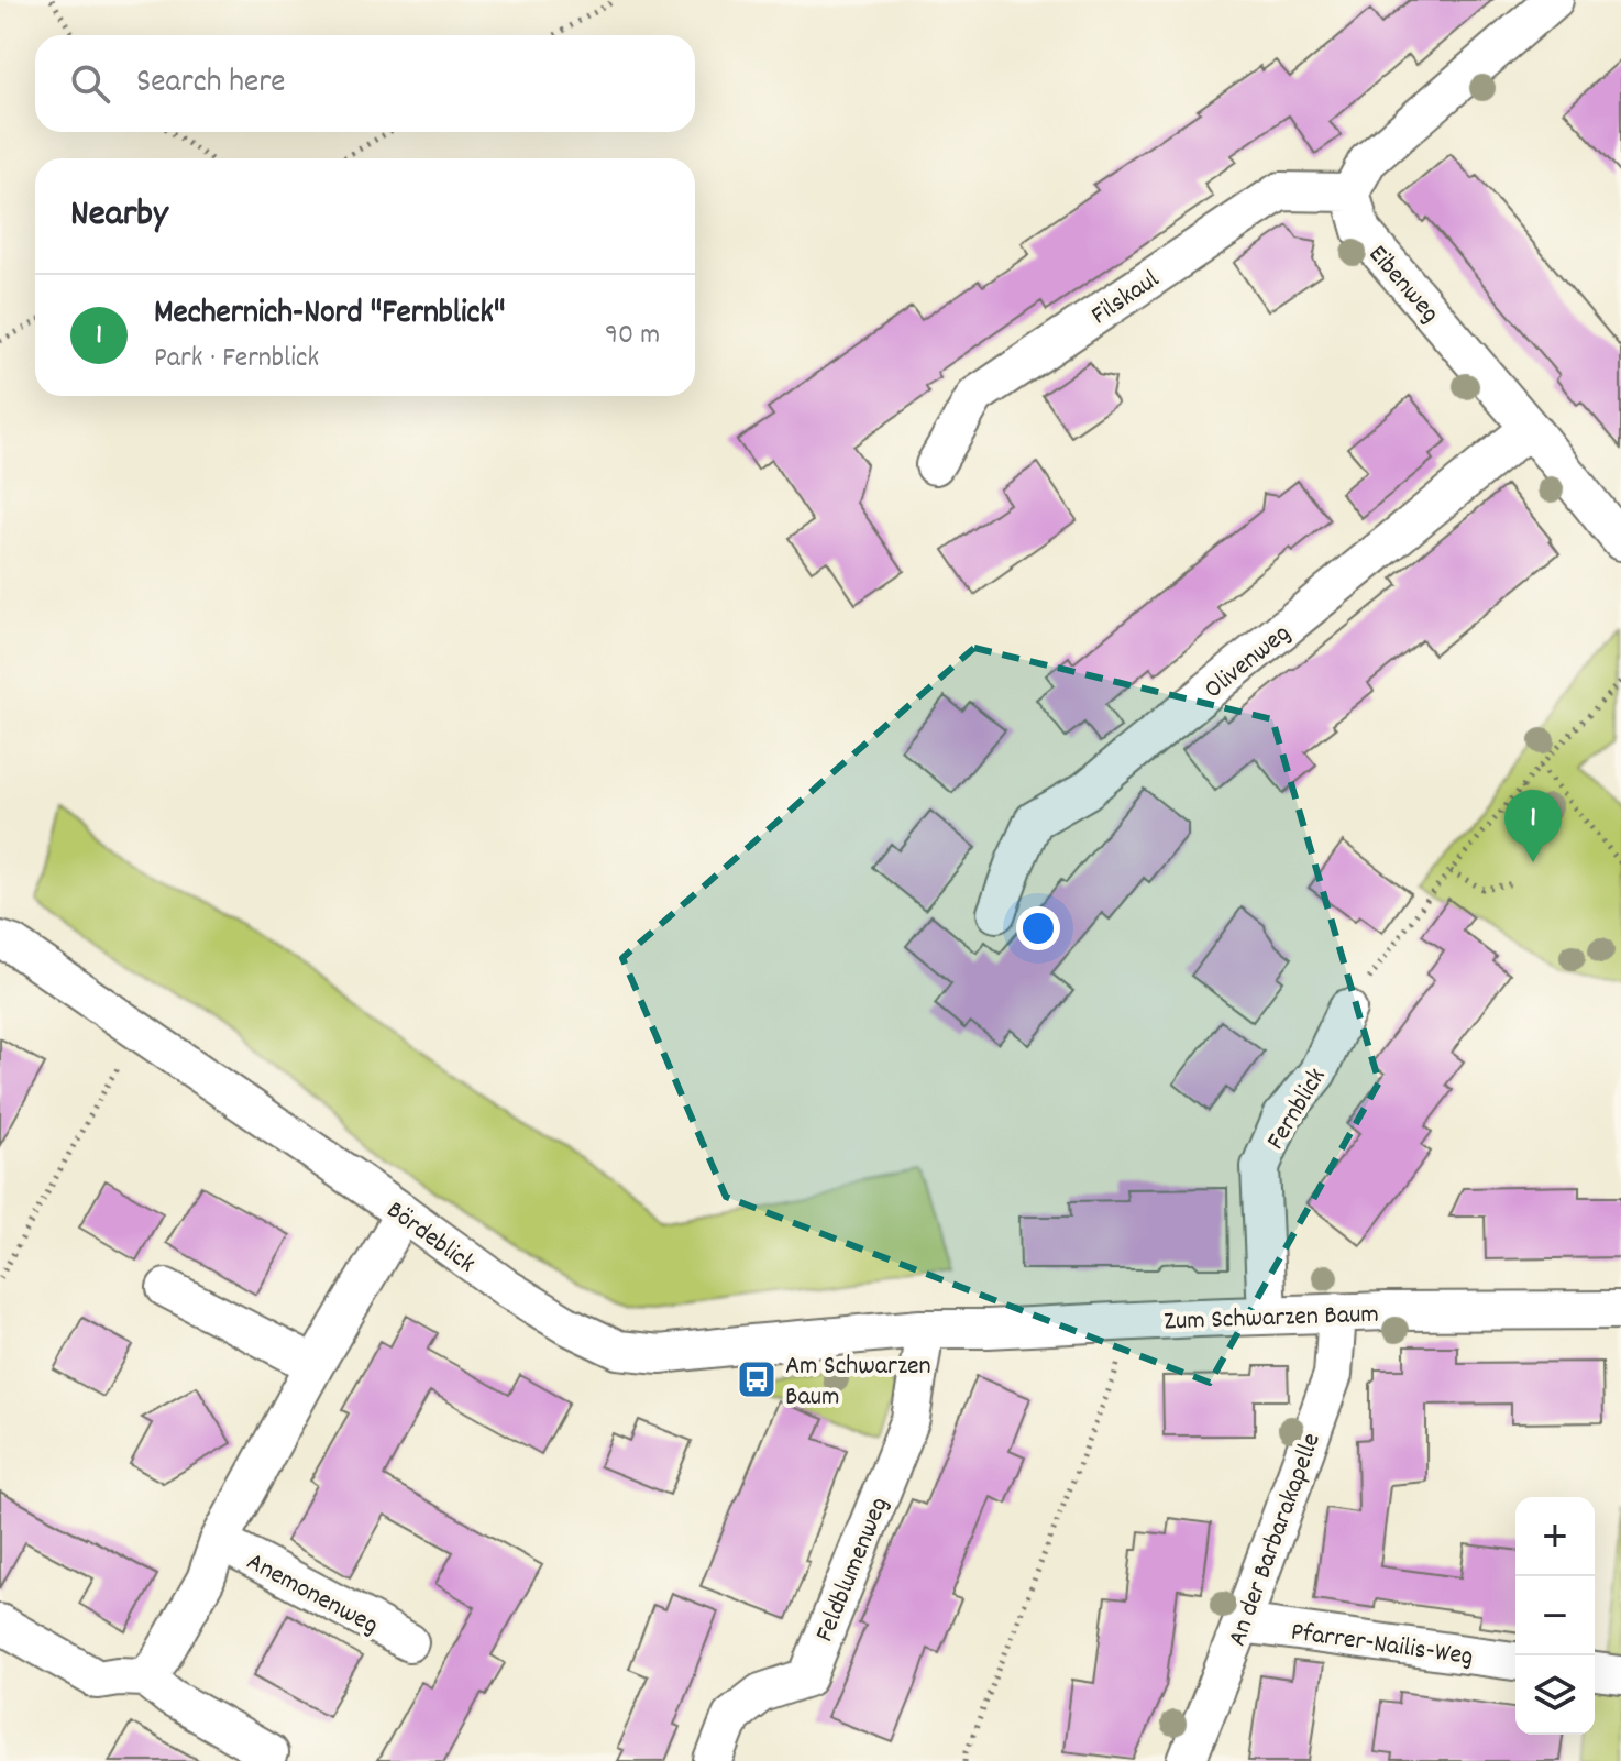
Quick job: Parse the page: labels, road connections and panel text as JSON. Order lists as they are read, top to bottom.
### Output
{
  "streets": {
    "street": [
      "Eibenweg",
      "Filskaul",
      "Olivenweg",
      "Fernblick",
      "Bördeblick",
      "Zum Schwarzen Baum",
      "An der Barbarakapelle",
      "Feldblumenweg",
      "Anemonenweg",
      "Pfarrer-Nailis-Weg"
    ]
  },
  "crossings": [
    ["Eibenweg", "Filskaul"],
    ["Eibenweg", "Olivenweg"],
    ["Fernblick", "Zum Schwarzen Baum"],
    ["Bördeblick", "Zum Schwarzen Baum"],
    ["Bördeblick", "Feldblumenweg"],
    ["Bördeblick", "Anemonenweg"],
    ["Zum Schwarzen Baum", "An der Barbarakapelle"],
    ["Zum Schwarzen Baum", "Feldblumenweg"],
    ["An der Barbarakapelle", "Pfarrer-Nailis-Weg"]
  ],
  "places": {
    "bus stop": ["Am Schwarzen Baum"]
  },
  "page": {
    "search": "Search here",
    "heading": "Nearby",
    "list": [
      {
        "mark": "1",
        "name": "Mechernich-Nord \"Fernblick\"",
        "note": "Park · Fernblick",
        "value": "90 m"
      }
    ],
    "pins": "1",
    "map_buttons": ["+", "−"]
  }
}
